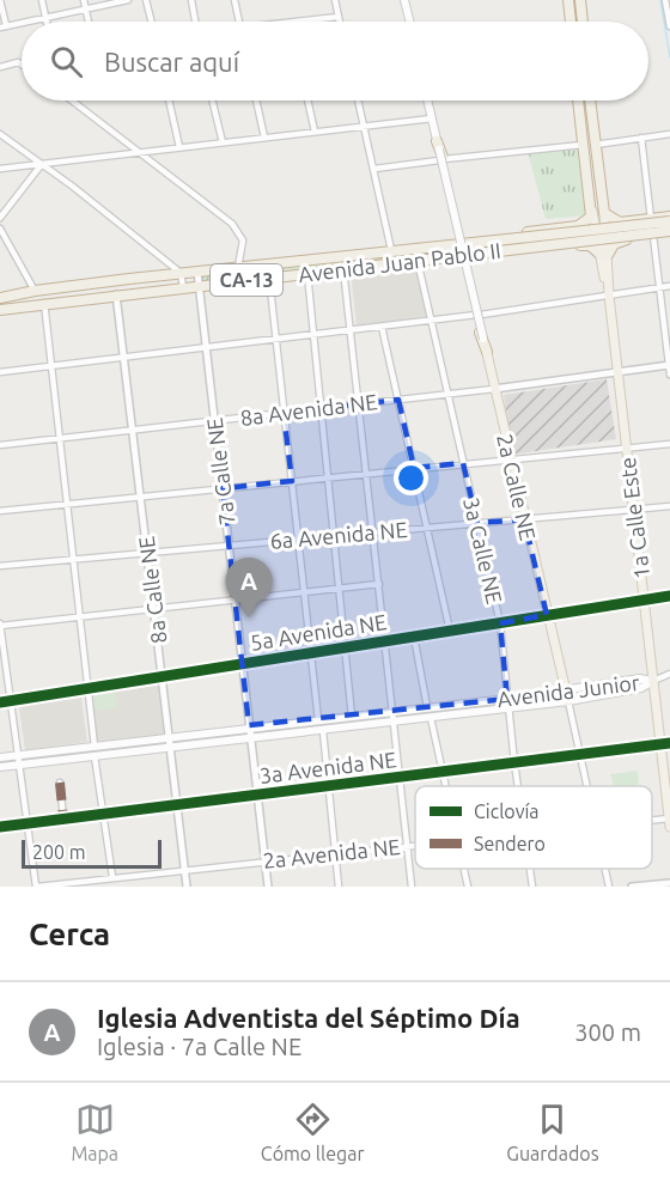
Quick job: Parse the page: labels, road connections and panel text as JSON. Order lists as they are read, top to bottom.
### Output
{
  "streets": {
    "highway": ["Avenida Juan Pablo II", "CA-13"],
    "main road": ["2a Calle NE", "1a Calle Este", "Avenida Junior"],
    "street": [
      "8a Avenida NE",
      "7a Calle NE",
      "6a Avenida NE",
      "3a Calle NE",
      "8a Calle NE",
      "5a Avenida NE",
      "3a Avenida NE",
      "2a Avenida NE"
    ]
  },
  "crossings": [
    ["Avenida Juan Pablo II", "7a Calle NE"],
    ["Avenida Juan Pablo II", "3a Calle NE"],
    ["Avenida Juan Pablo II", "8a Calle NE"],
    ["8a Avenida NE", "7a Calle NE"],
    ["8a Avenida NE", "2a Calle NE"],
    ["8a Avenida NE", "1a Calle Este"],
    ["8a Avenida NE", "3a Calle NE"],
    ["8a Avenida NE", "8a Calle NE"],
    ["7a Calle NE", "6a Avenida NE"],
    ["7a Calle NE", "5a Avenida NE"],
    ["7a Calle NE", "Avenida Junior"],
    ["7a Calle NE", "3a Avenida NE"],
    ["7a Calle NE", "2a Avenida NE"],
    ["2a Calle NE", "6a Avenida NE"],
    ["2a Calle NE", "5a Avenida NE"],
    ["2a Calle NE", "Avenida Junior"],
    ["2a Calle NE", "3a Avenida NE"],
    ["1a Calle Este", "6a Avenida NE"],
    ["1a Calle Este", "5a Avenida NE"],
    ["1a Calle Este", "Avenida Junior"],
    ["1a Calle Este", "3a Avenida NE"],
    ["1a Calle Este", "2a Avenida NE"],
    ["6a Avenida NE", "3a Calle NE"],
    ["6a Avenida NE", "8a Calle NE"],
    ["3a Calle NE", "5a Avenida NE"],
    ["3a Calle NE", "Avenida Junior"],
    ["3a Calle NE", "3a Avenida NE"],
    ["8a Calle NE", "5a Avenida NE"],
    ["8a Calle NE", "Avenida Junior"],
    ["8a Calle NE", "3a Avenida NE"],
    ["8a Calle NE", "2a Avenida NE"]
  ],
  "legend": ["Ciclovía", "Sendero"],
  "scale_bar": "200 m",
  "page": {
    "search": "Buscar aquí",
    "pins": "A",
    "scale": "200 m",
    "heading": "Cerca",
    "list": [
      {
        "mark": "A",
        "name": "Iglesia Adventista del Séptimo Día",
        "note": "Iglesia · 7a Calle NE",
        "value": "300 m"
      }
    ],
    "nav": ["Mapa", "Cómo llegar", "Guardados"]
  }
}
